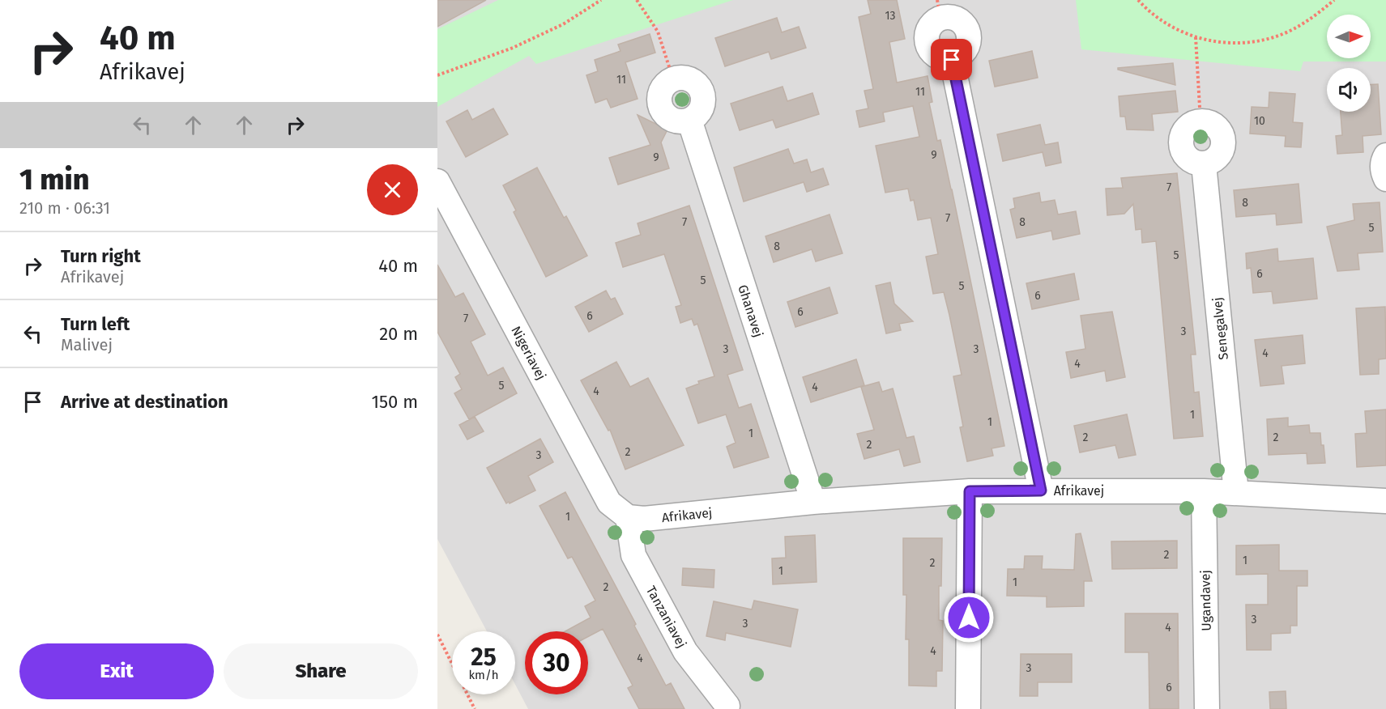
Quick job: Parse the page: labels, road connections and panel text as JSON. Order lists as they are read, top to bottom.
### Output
{
  "streets": {
    "street": [
      "Ghanavej",
      "Senegalvej",
      "Nigeriavej",
      "Afrikavej",
      "Ugandavej",
      "Tanzaniavej"
    ]
  },
  "crossings": [
    ["Ghanavej", "Afrikavej"],
    ["Senegalvej", "Afrikavej"],
    ["Nigeriavej", "Afrikavej"],
    ["Nigeriavej", "Tanzaniavej"],
    ["Afrikavej", "Ugandavej"],
    ["Afrikavej", "Tanzaniavej"]
  ],
  "house_numbers": [
    "13",
    "11",
    "11",
    "10",
    "9",
    "9",
    "7",
    "8",
    "7",
    "7",
    "8",
    "5",
    "8",
    "5",
    "6",
    "5",
    "5",
    "6",
    "6",
    "6",
    "7",
    "3",
    "3",
    "3",
    "4",
    "4",
    "5",
    "4",
    "4",
    "1",
    "1",
    "1",
    "2",
    "2",
    "2",
    "2",
    "3",
    "1",
    "2",
    "1",
    "2",
    "1",
    "1",
    "2",
    "3",
    "3",
    "4",
    "4",
    "4",
    "3",
    "6"
  ],
  "north": "right",
  "page": {
    "turn": ["40 m", "Afrikavej"],
    "heading": ["1 min", "210 m · 06:31"],
    "list": [
      {
        "name": "Turn right",
        "note": "Afrikavej",
        "value": "40 m"
      },
      {
        "name": "Turn left",
        "note": "Malivej",
        "value": "20 m"
      },
      {
        "name": "Arrive at destination",
        "value": "150 m"
      }
    ],
    "speed": "25 km/h",
    "limit": "30",
    "buttons": ["Exit", "Share"]
  }
}
